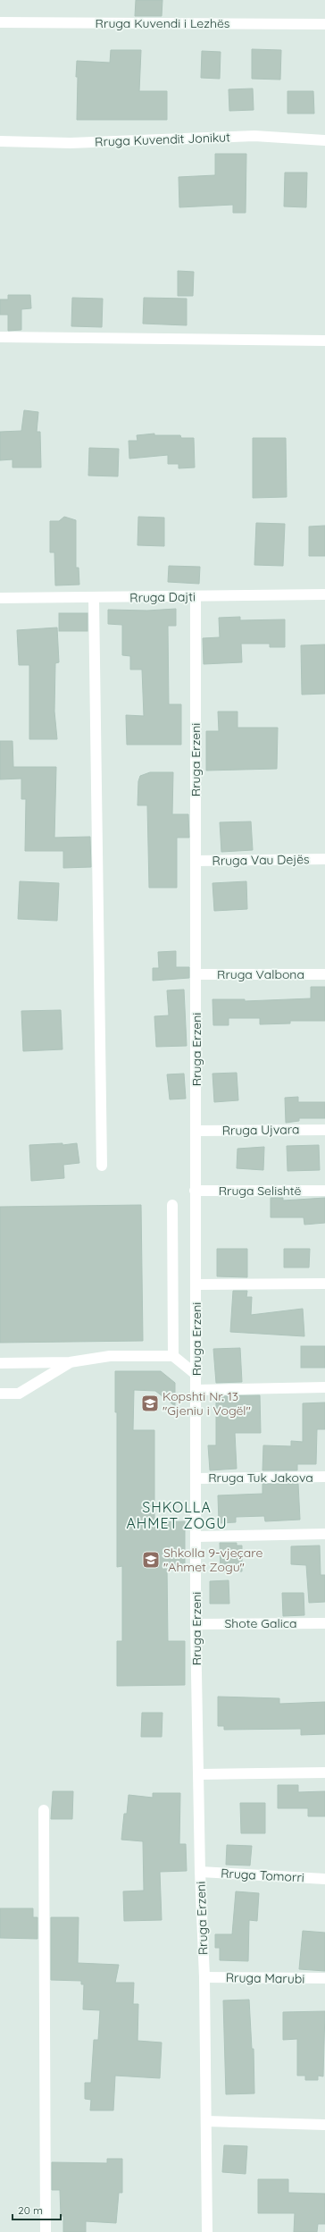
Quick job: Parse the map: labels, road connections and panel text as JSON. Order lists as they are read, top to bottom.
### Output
{
  "streets": {
    "street": [
      "Rruga Kuvendi i Lezhës",
      "Rruga Kuvendit Jonikut",
      "Rruga Dajti",
      "Rruga Erzeni",
      "Rruga Vau Dejës",
      "Rruga Valbona",
      "Rruga Ujvara",
      "Rruga Selishtë",
      "Rruga Tuk Jakova",
      "Shote Galica",
      "Rruga Tomorri",
      "Rruga Marubi"
    ]
  },
  "crossings": [
    ["Rruga Dajti", "Rruga Erzeni"],
    ["Rruga Erzeni", "Rruga Vau Dejës"],
    ["Rruga Erzeni", "Rruga Valbona"],
    ["Rruga Erzeni", "Rruga Ujvara"],
    ["Rruga Erzeni", "Rruga Selishtë"],
    ["Rruga Erzeni", "Rruga Tuk Jakova"],
    ["Rruga Erzeni", "Shote Galica"],
    ["Rruga Erzeni", "Rruga Tomorri"],
    ["Rruga Erzeni", "Rruga Marubi"]
  ],
  "districts": ["SHKOLLA AHMET ZOGU"],
  "places": {
    "school or university": ["Kopshti Nr. 13 \"Gjeniu i Vogël\"", "Shkolla 9-vjeçare \"Ahmet Zogu\""]
  },
  "scale_bar": "20 m"
}
